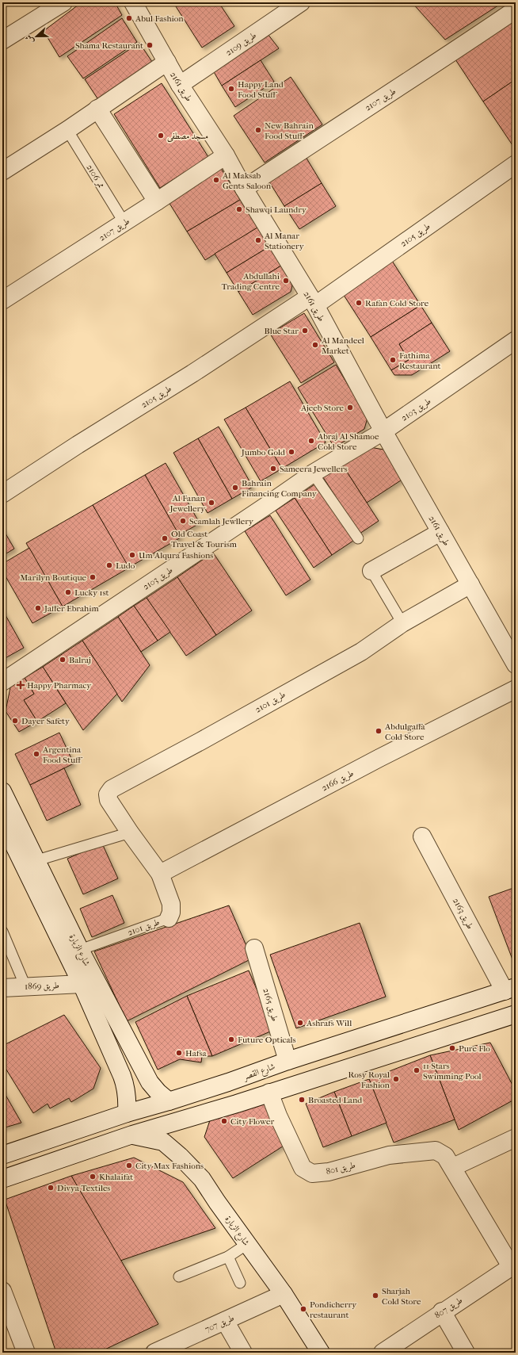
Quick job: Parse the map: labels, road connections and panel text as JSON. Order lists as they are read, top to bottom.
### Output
{
  "streets": {
    "street": [
      "طريق 2109",
      "طريق 2161",
      "طريق 2107",
      "طريق 2105",
      "طريق 2103",
      "طريق 2101",
      "طريق 2166",
      "طريق 2163",
      "شارع الزبارة",
      "طريق 1869",
      "طريق 2165",
      "شارع القصر",
      "طريق 801",
      "طريق 807",
      "طريق 707"
    ],
    "lane": ["ممر 2106"]
  },
  "crossings": [
    ["طريق 2109", "طريق 2161"],
    ["طريق 2161", "طريق 2107"],
    ["طريق 2161", "طريق 2105"],
    ["طريق 2161", "طريق 2103"],
    ["طريق 2161", "طريق 2101"],
    ["طريق 2107", "ممر 2106"],
    ["طريق 2101", "طريق 2166"],
    ["طريق 2101", "شارع الزبارة"],
    ["طريق 2163", "شارع القصر"],
    ["شارع الزبارة", "طريق 1869"],
    ["شارع الزبارة", "شارع القصر"],
    ["شارع الزبارة", "طريق 707"],
    ["طريق 2165", "شارع القصر"],
    ["طريق 801", "طريق 807"]
  ],
  "places": {
    "other": [
      "Abul Fashion",
      "Shama Restaurant",
      "Happy Land Food Stuff",
      "New Bahrain Food Stuff",
      "مسجد مصطفى",
      "Al Maksab Gents Saloon",
      "Shawqi Laundry",
      "Al Manar Stationery",
      "Abdullahi Trading Centre",
      "Rafan Cold Store",
      "Blue Star",
      "Al Mandeel Market",
      "Fathima Restaurant",
      "Ajeeb Store",
      "Abraj Al Shamoe Cold Store",
      "Jumbo Gold",
      "Sameera Jewellers",
      "Bahrain Financing Company",
      "Al Fanan Jewellery",
      "Scamlah Jewllery",
      "Old Coast Travel & Tourism",
      "Um Alqura Fashions",
      "Ludo",
      "Marilyn Boutique",
      "Lucky 1st",
      "Jaffer Ebrahim",
      "Balraj",
      "Dayer Safety",
      "Abdulgaffa Cold Store",
      "Argentina Food Stuff",
      "Ashrafs Will",
      "Future Opticals",
      "Pure Flo",
      "Hafsa",
      "11 Stars Swimming Pool",
      "Rosy Royal Fashion",
      "Broasted Land",
      "City Flower",
      "City Max Fashions",
      "Khalaifat",
      "Divya Textiles",
      "Sharjah Cold Store",
      "Pondicherry restaurant"
    ],
    "health": ["Happy Pharmacy"]
  },
  "north": "left"
}
